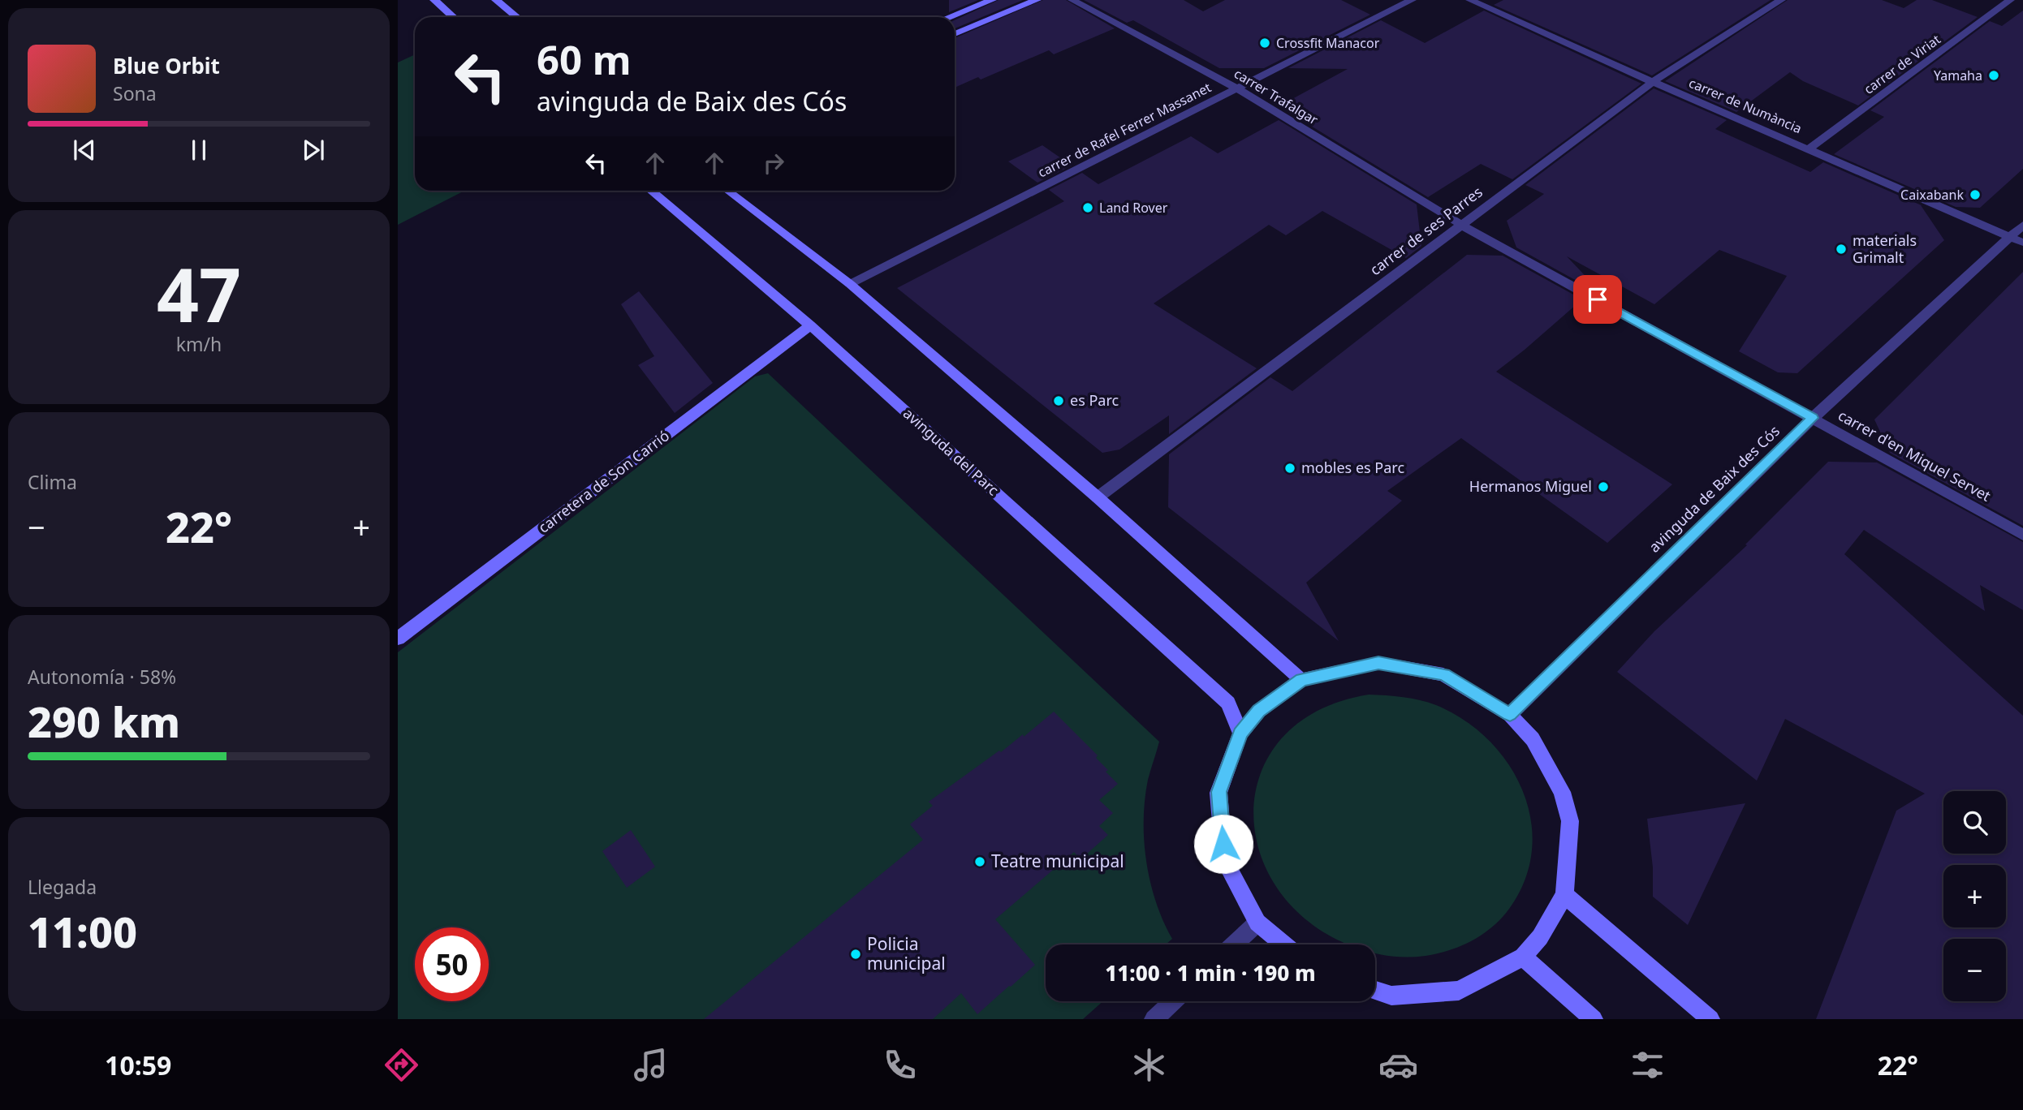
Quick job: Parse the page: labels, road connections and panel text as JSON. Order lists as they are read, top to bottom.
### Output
{
  "streets": {
    "main road": ["avinguda del Parc", "carretera de Son Carrió"],
    "street": [
      "carrer de Viriat",
      "carrer Trafalgar",
      "carrer de Numància",
      "carrer de Rafel Ferrer Massanet",
      "carrer de ses Parres",
      "carrer d'en Miquel Servet",
      "avinguda de Baix des Cós"
    ]
  },
  "crossings": [
    ["carrer de Viriat", "carrer de Numància"],
    ["carrer Trafalgar", "carrer de Rafel Ferrer Massanet"],
    ["carrer Trafalgar", "carrer de ses Parres"],
    ["carrer Trafalgar", "carrer d'en Miquel Servet"],
    ["carrer de Numància", "carrer de ses Parres"],
    ["carrer de Numància", "avinguda de Baix des Cós"],
    ["carrer de ses Parres", "carrer d'en Miquel Servet"],
    ["avinguda del Parc", "carretera de Son Carrió"],
    ["carrer d'en Miquel Servet", "avinguda de Baix des Cós"]
  ],
  "places": [
    "Crossfit Manacor",
    "Yamaha",
    "Caixabank",
    "Land Rover",
    "materials Grimalt",
    "es Parc",
    "mobles es Parc",
    "Hermanos Miguel",
    "Teatre municipal",
    "Policia municipal"
  ],
  "page": {
    "turn": ["60 m", "avinguda de Baix des Cós"],
    "song": ["Blue Orbit", "Sona"],
    "tile": [
      ["47", "km/h"],
      "Clima",
      ["Autonomía · 58%", "290 km"],
      ["Llegada", "11:00"]
    ],
    "heat": ["−", "22°", "+"],
    "map_buttons": ["+", "−"],
    "limit": "50",
    "trip": "11:00 · 1 min · 190 m",
    "tabs": ["10:59", "22°"]
  }
}
